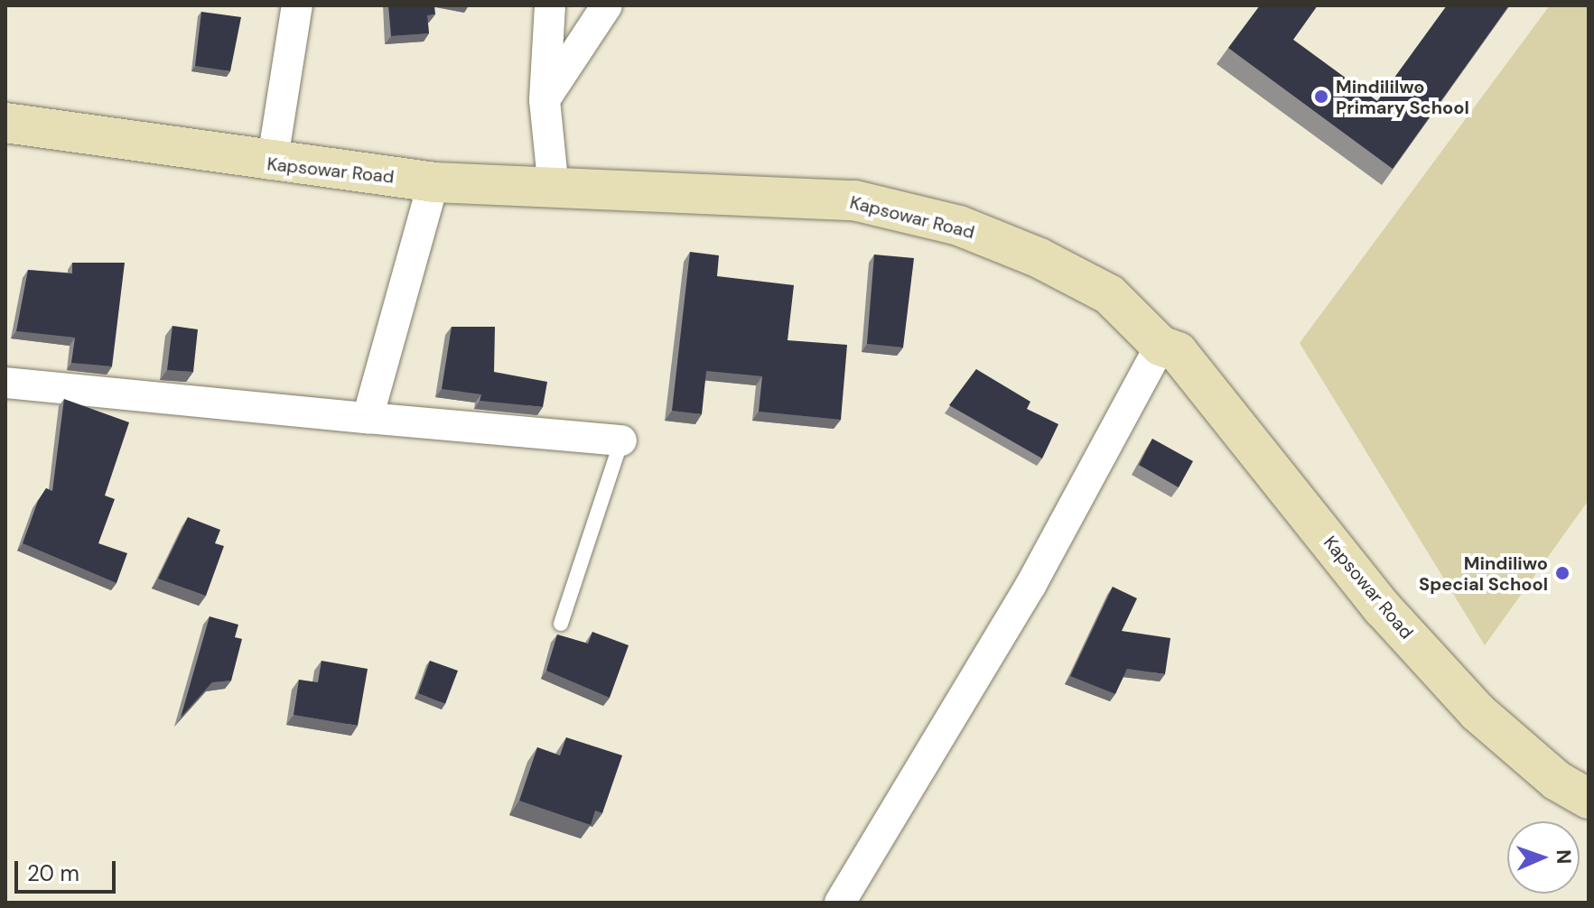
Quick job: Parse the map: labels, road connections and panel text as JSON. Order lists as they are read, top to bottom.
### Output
{
  "streets": {
    "main road": ["Kapsowar Road"]
  },
  "places": ["Mindililwo Primary School", "Mindiliwo Special School"],
  "scale_bar": "20 m",
  "north": "right"
}
